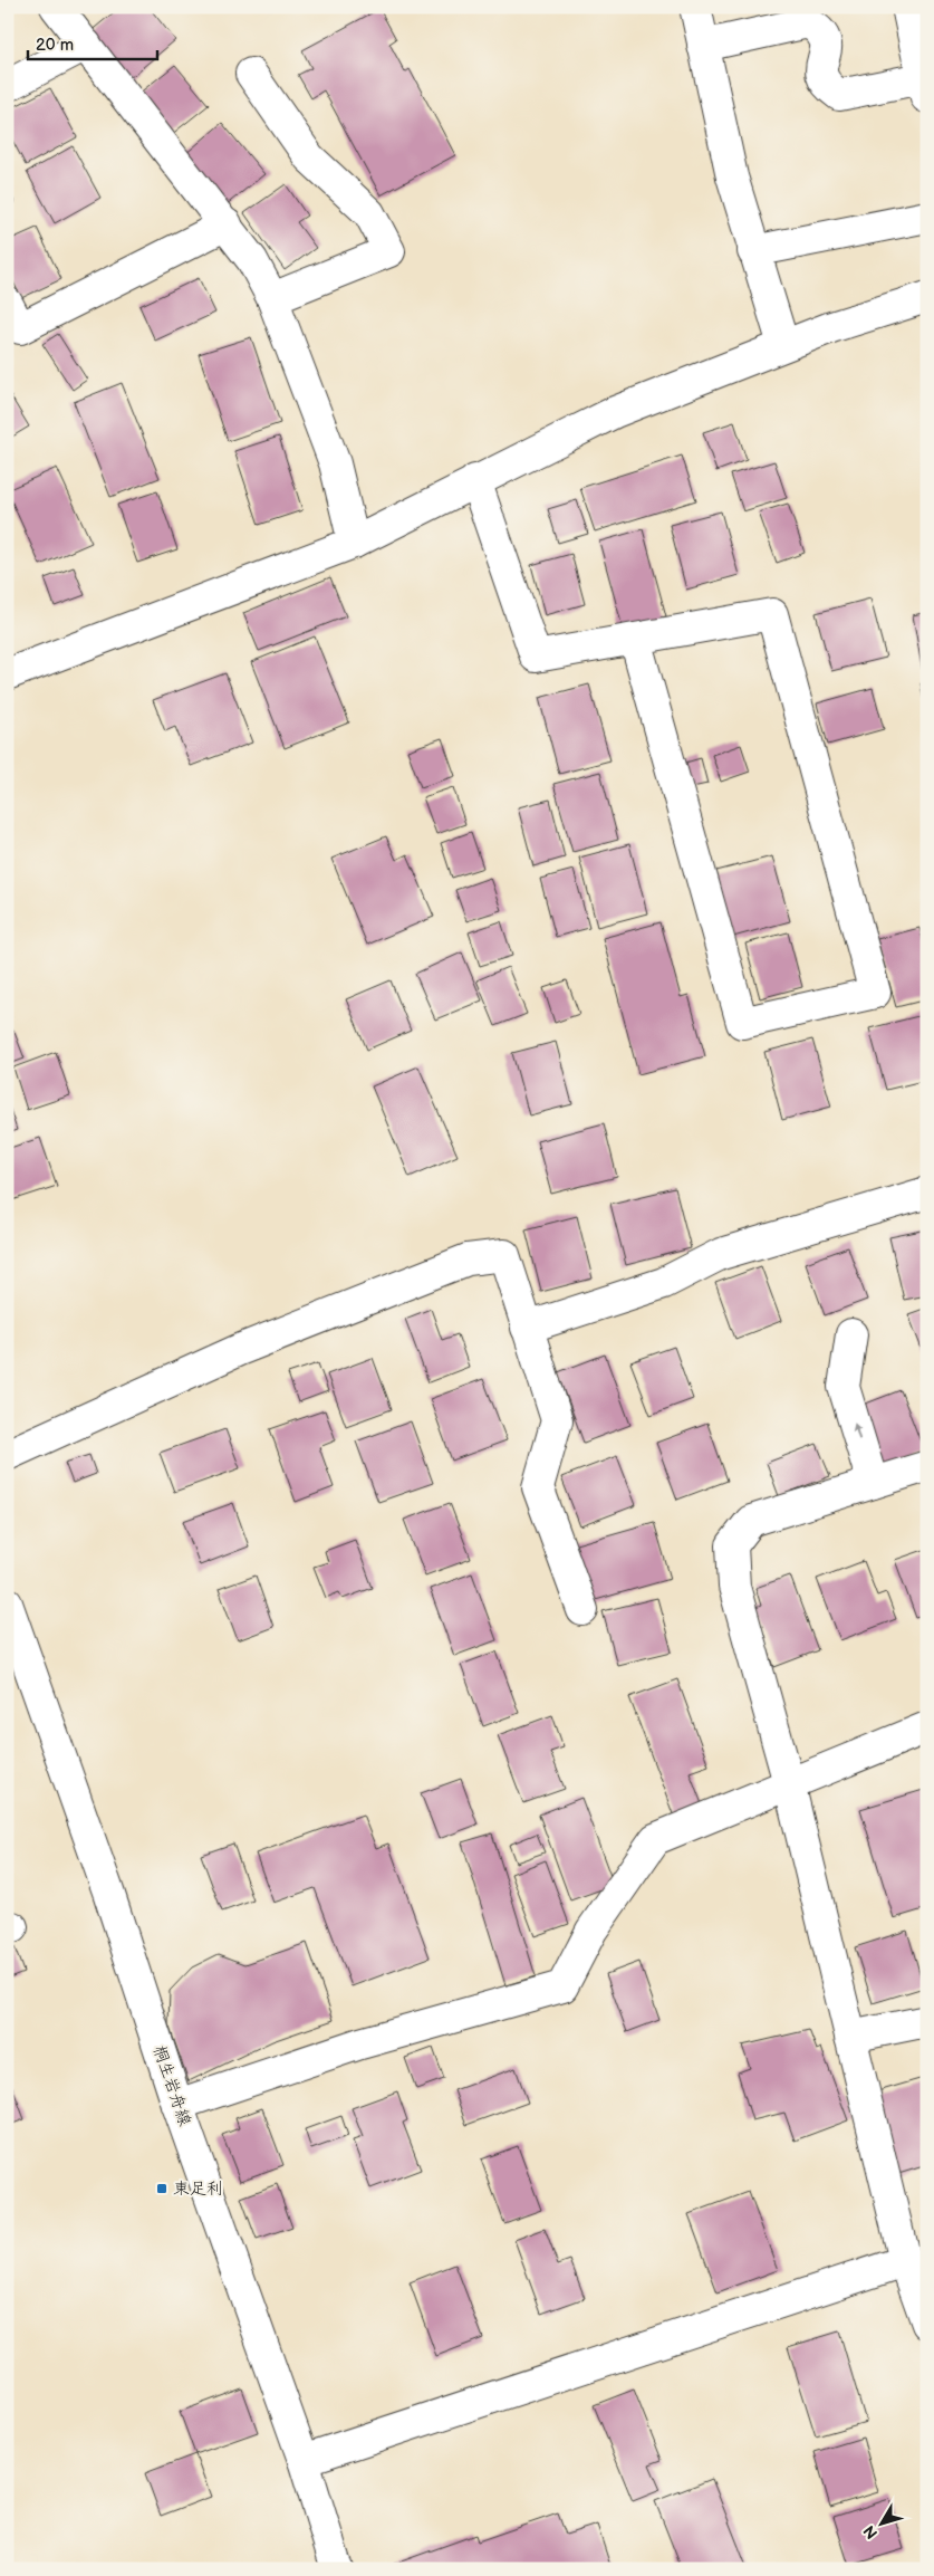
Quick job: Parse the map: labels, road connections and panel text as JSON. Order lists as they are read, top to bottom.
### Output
{
  "streets": {
    "street": ["桐生岩舟線"]
  },
  "places": {
    "transit": ["東足利"]
  },
  "scale_bar": "20 m",
  "north": "bottom left"
}
